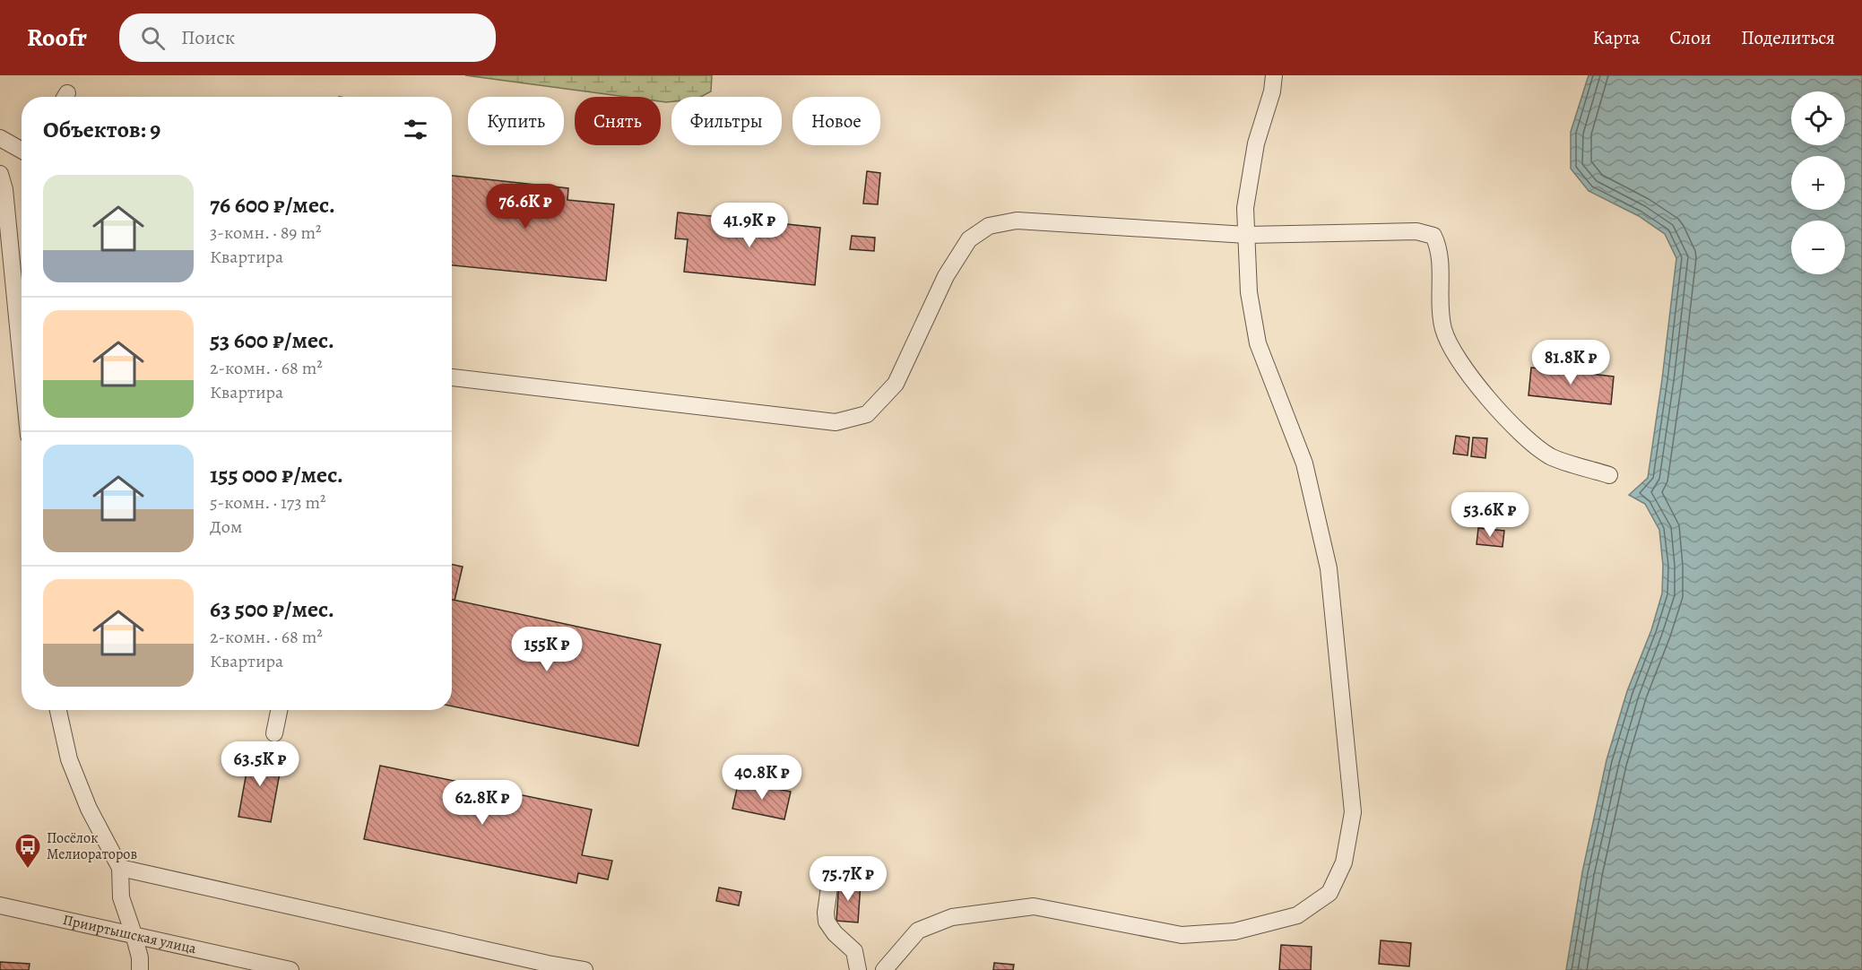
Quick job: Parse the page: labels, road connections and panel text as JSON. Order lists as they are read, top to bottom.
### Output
{
  "streets": {
    "street": ["Прииртышская улица"]
  },
  "places": {
    "bus stop": ["Посёлок Мелиораторов"]
  },
  "page": {
    "header": "Roofr",
    "search": "Поиск",
    "nav": ["Карта", "Слои", "Поделиться"],
    "map_buttons": ["+", "−"],
    "chip": [
      "Купить",
      "Снять",
      "Фильтры",
      "Новое"
    ],
    "heading": "Объектов: 9",
    "list": [
      {
        "name": "76 600 ₽/мес.",
        "note": "3-комн. · 89 m² · Квартира"
      },
      {
        "name": "53 600 ₽/мес.",
        "note": "2-комн. · 68 m² · Квартира"
      },
      {
        "name": "155 000 ₽/мес.",
        "note": "5-комн. · 173 m² · Дом"
      },
      {
        "name": "63 500 ₽/мес.",
        "note": "2-комн. · 68 m² · Квартира"
      }
    ],
    "price": [
      "76.6K ₽",
      "41.9K ₽",
      "81.8K ₽",
      "53.6K ₽",
      "155K ₽",
      "63.5K ₽",
      "40.8K ₽",
      "62.8K ₽",
      "75.7K ₽"
    ]
  }
}
